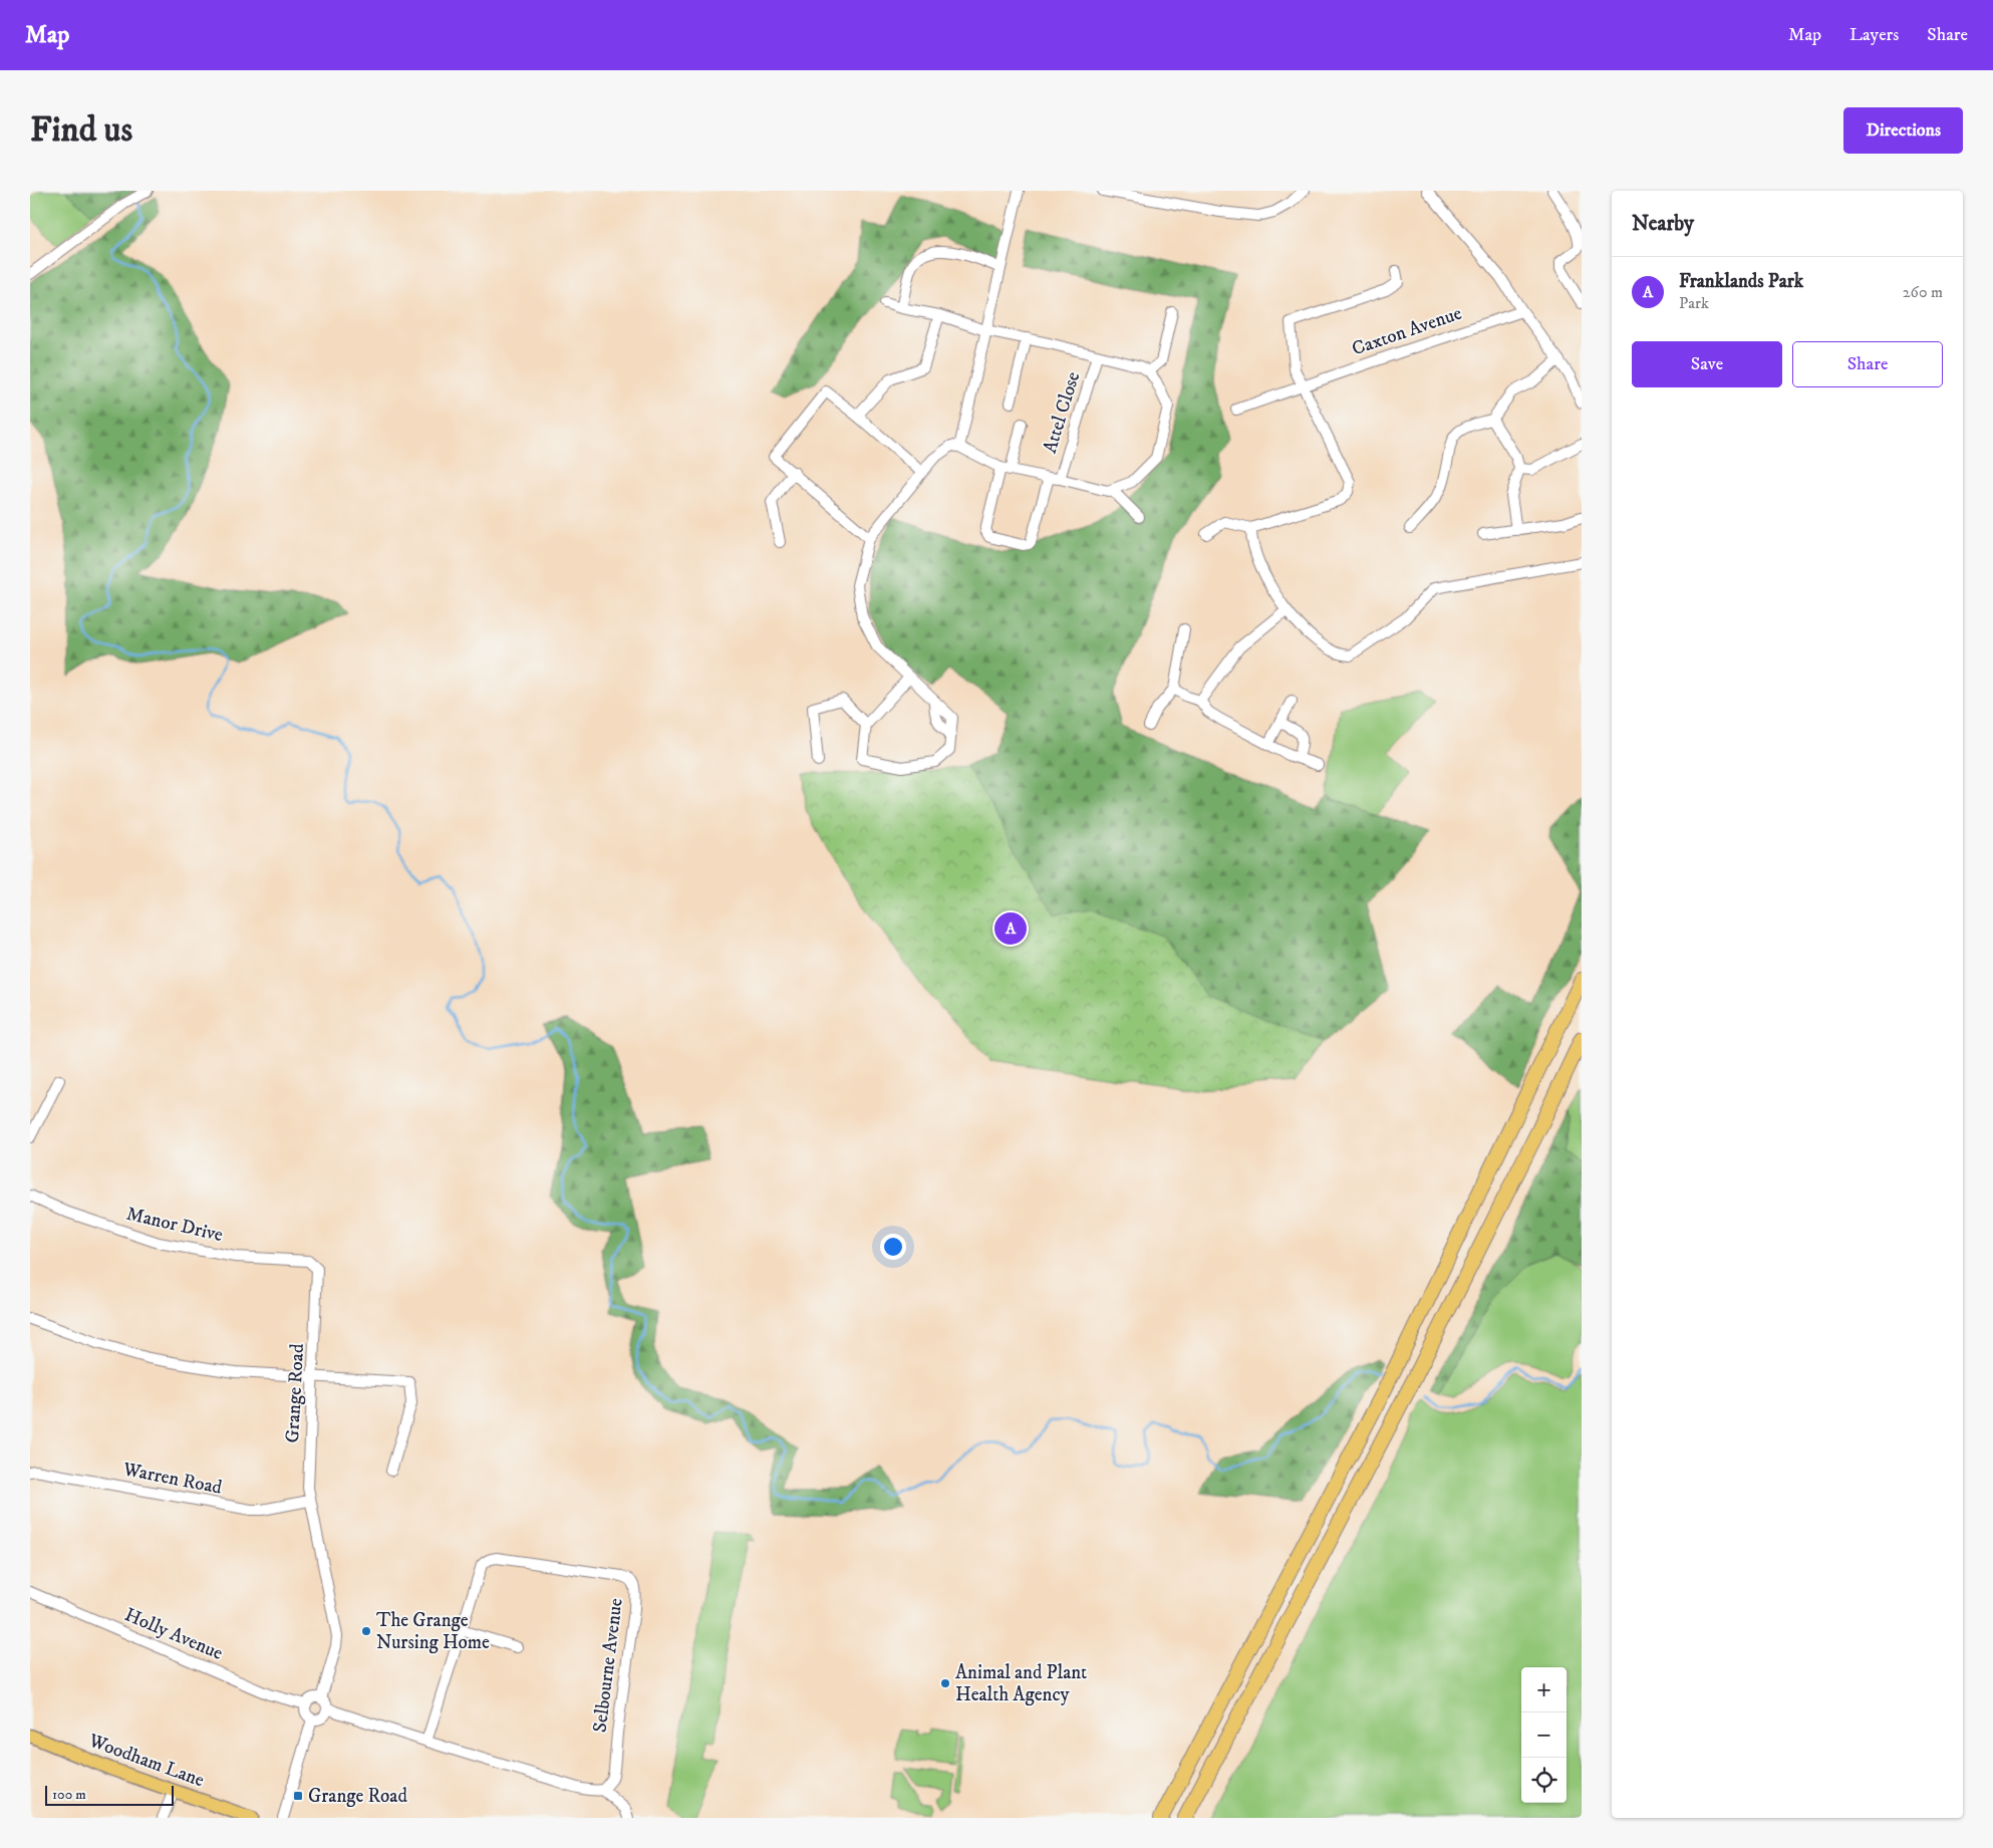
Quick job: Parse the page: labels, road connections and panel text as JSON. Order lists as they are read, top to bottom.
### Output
{
  "streets": {
    "main road": ["Woodham Lane"],
    "street": [
      "Caxton Avenue",
      "Attel Close",
      "Manor Drive",
      "Grange Road",
      "Warren Road",
      "Holly Avenue",
      "Selbourne Avenue"
    ]
  },
  "crossings": [
    ["Manor Drive", "Grange Road"],
    ["Grange Road", "Warren Road"],
    ["Grange Road", "Holly Avenue"]
  ],
  "places": {
    "other": ["The Grange Nursing Home", "Animal and Plant Health Agency"],
    "transit": ["Grange Road"]
  },
  "scale_bar": "100 m",
  "page": {
    "header": "Map",
    "nav": ["Map", "Layers", "Share"],
    "buttons": [
      "Directions",
      ["Save", "Share"]
    ],
    "title": "Find us",
    "heading": "Nearby",
    "list": [
      {
        "mark": "A",
        "name": "Franklands Park",
        "note": "Park",
        "value": "260 m"
      }
    ],
    "pins": "A",
    "map_buttons": ["+", "−"],
    "scale": "100 m"
  }
}
